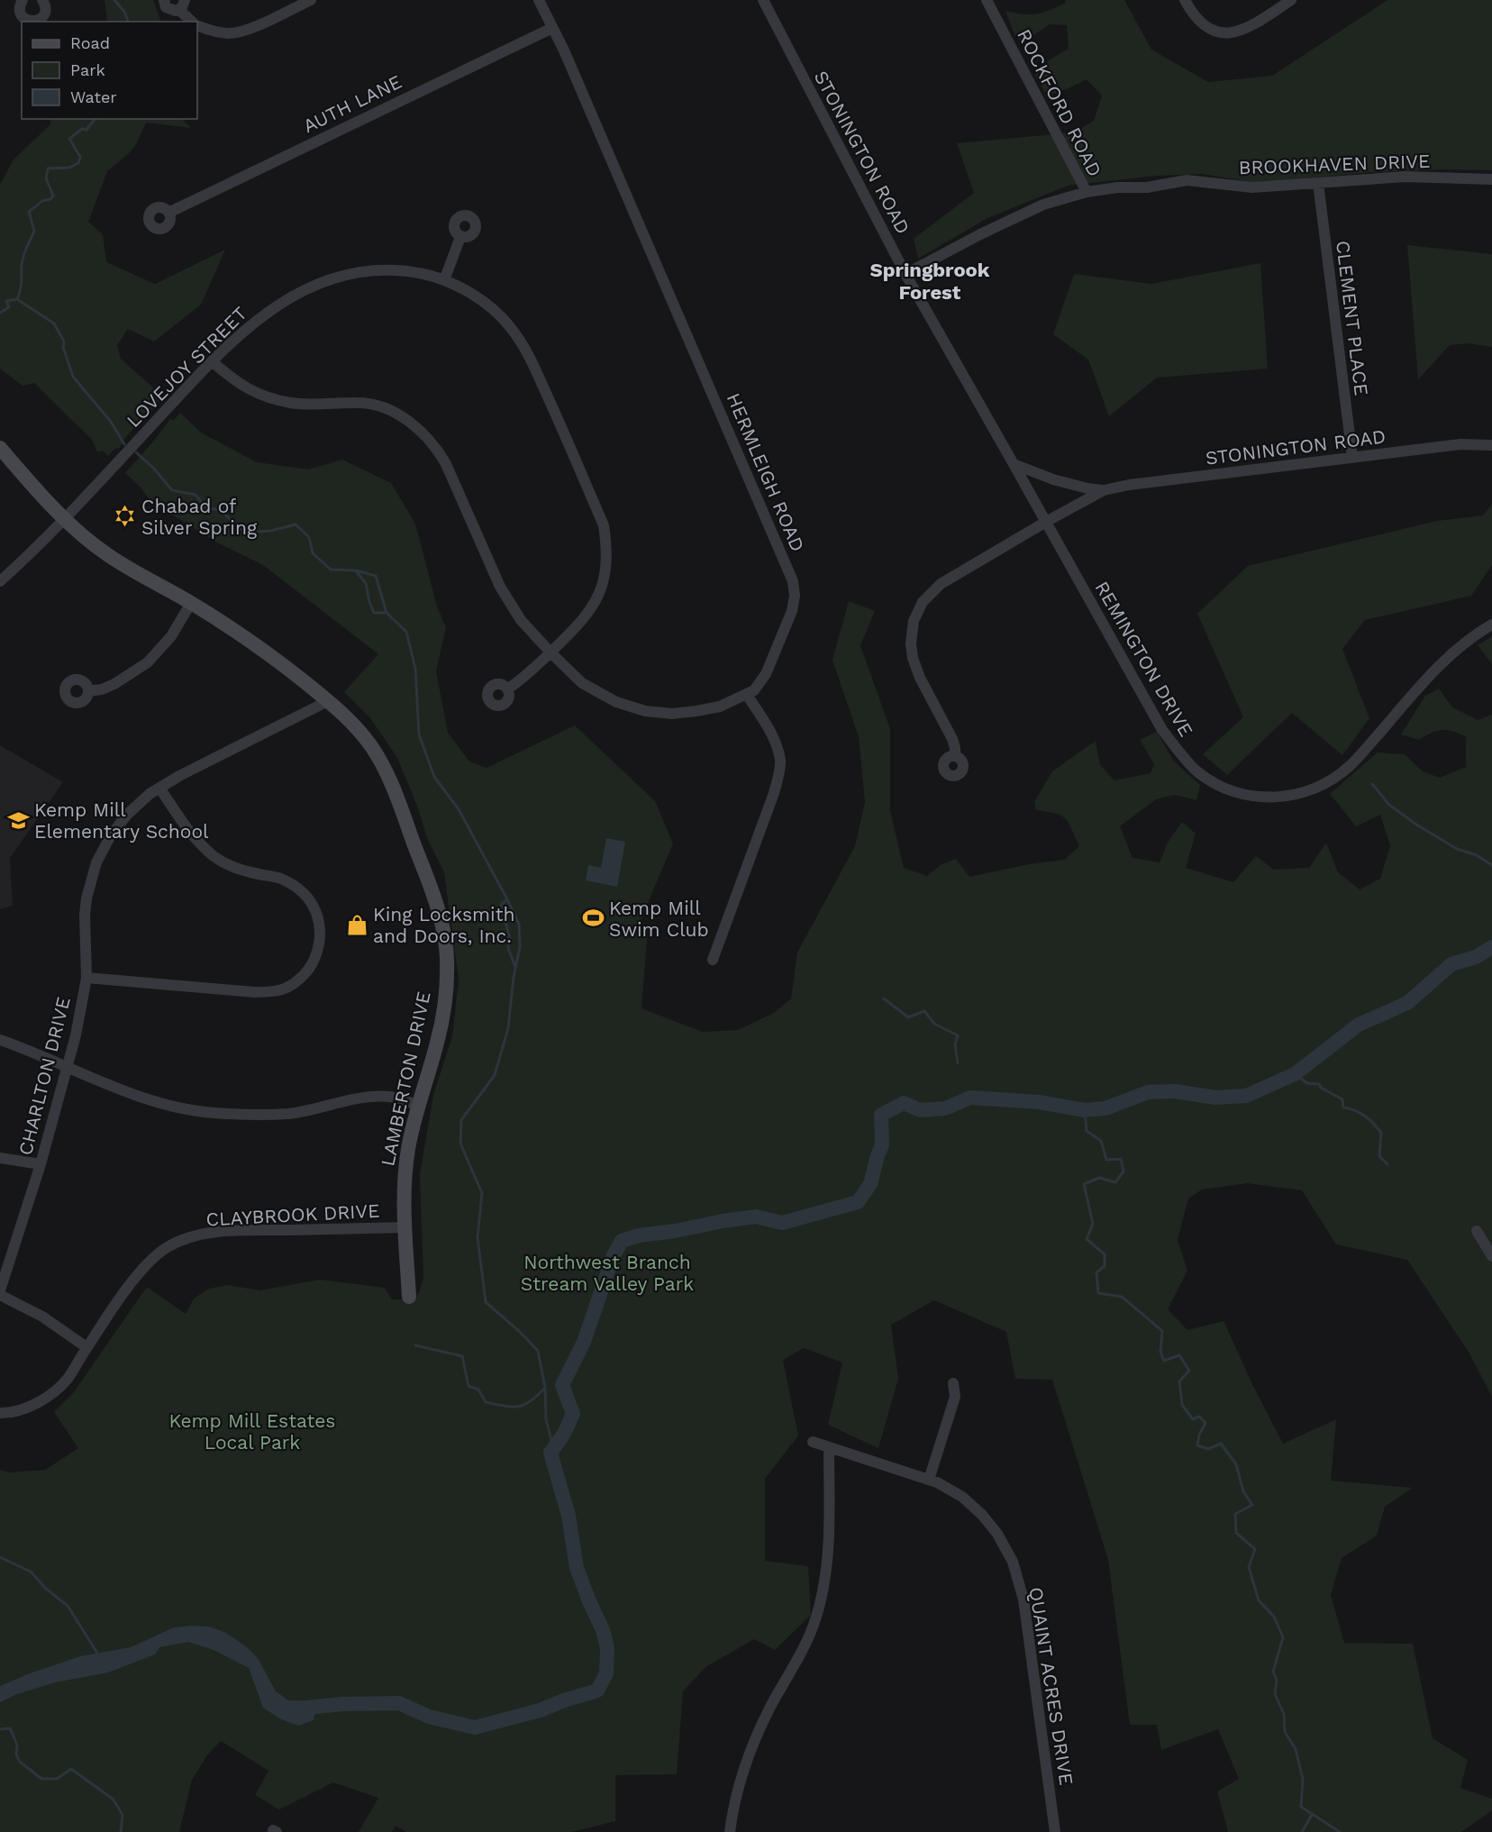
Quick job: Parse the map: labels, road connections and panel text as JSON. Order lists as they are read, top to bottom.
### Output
{
  "streets": {
    "street": [
      "ROCKFORD ROAD",
      "AUTH LANE",
      "STONINGTON ROAD",
      "BROOKHAVEN DRIVE",
      "CLEMENT PLACE",
      "LOVEJOY STREET",
      "HERMLEIGH ROAD",
      "REMINGTON DRIVE",
      "CHARLTON DRIVE",
      "LAMBERTON DRIVE",
      "CLAYBROOK DRIVE",
      "QUAINT ACRES DRIVE"
    ]
  },
  "crossings": [
    ["ROCKFORD ROAD", "BROOKHAVEN DRIVE"],
    ["AUTH LANE", "HERMLEIGH ROAD"],
    ["STONINGTON ROAD", "BROOKHAVEN DRIVE"],
    ["STONINGTON ROAD", "CLEMENT PLACE"],
    ["STONINGTON ROAD", "REMINGTON DRIVE"],
    ["BROOKHAVEN DRIVE", "CLEMENT PLACE"],
    ["LOVEJOY STREET", "LAMBERTON DRIVE"],
    ["CHARLTON DRIVE", "LAMBERTON DRIVE"],
    ["LAMBERTON DRIVE", "CLAYBROOK DRIVE"]
  ],
  "districts": ["Springbrook Forest"],
  "parks": ["Northwest Branch Stream Valley Park", "Kemp Mill Estates Local Park"],
  "places": {
    "synagogue": ["Chabad of Silver Spring"],
    "school or university": ["Kemp Mill Elementary School"],
    "sports": ["Kemp Mill Swim Club"],
    "shop": ["King Locksmith and Doors, Inc."]
  },
  "legend": ["Road", "Park", "Water"]
}
